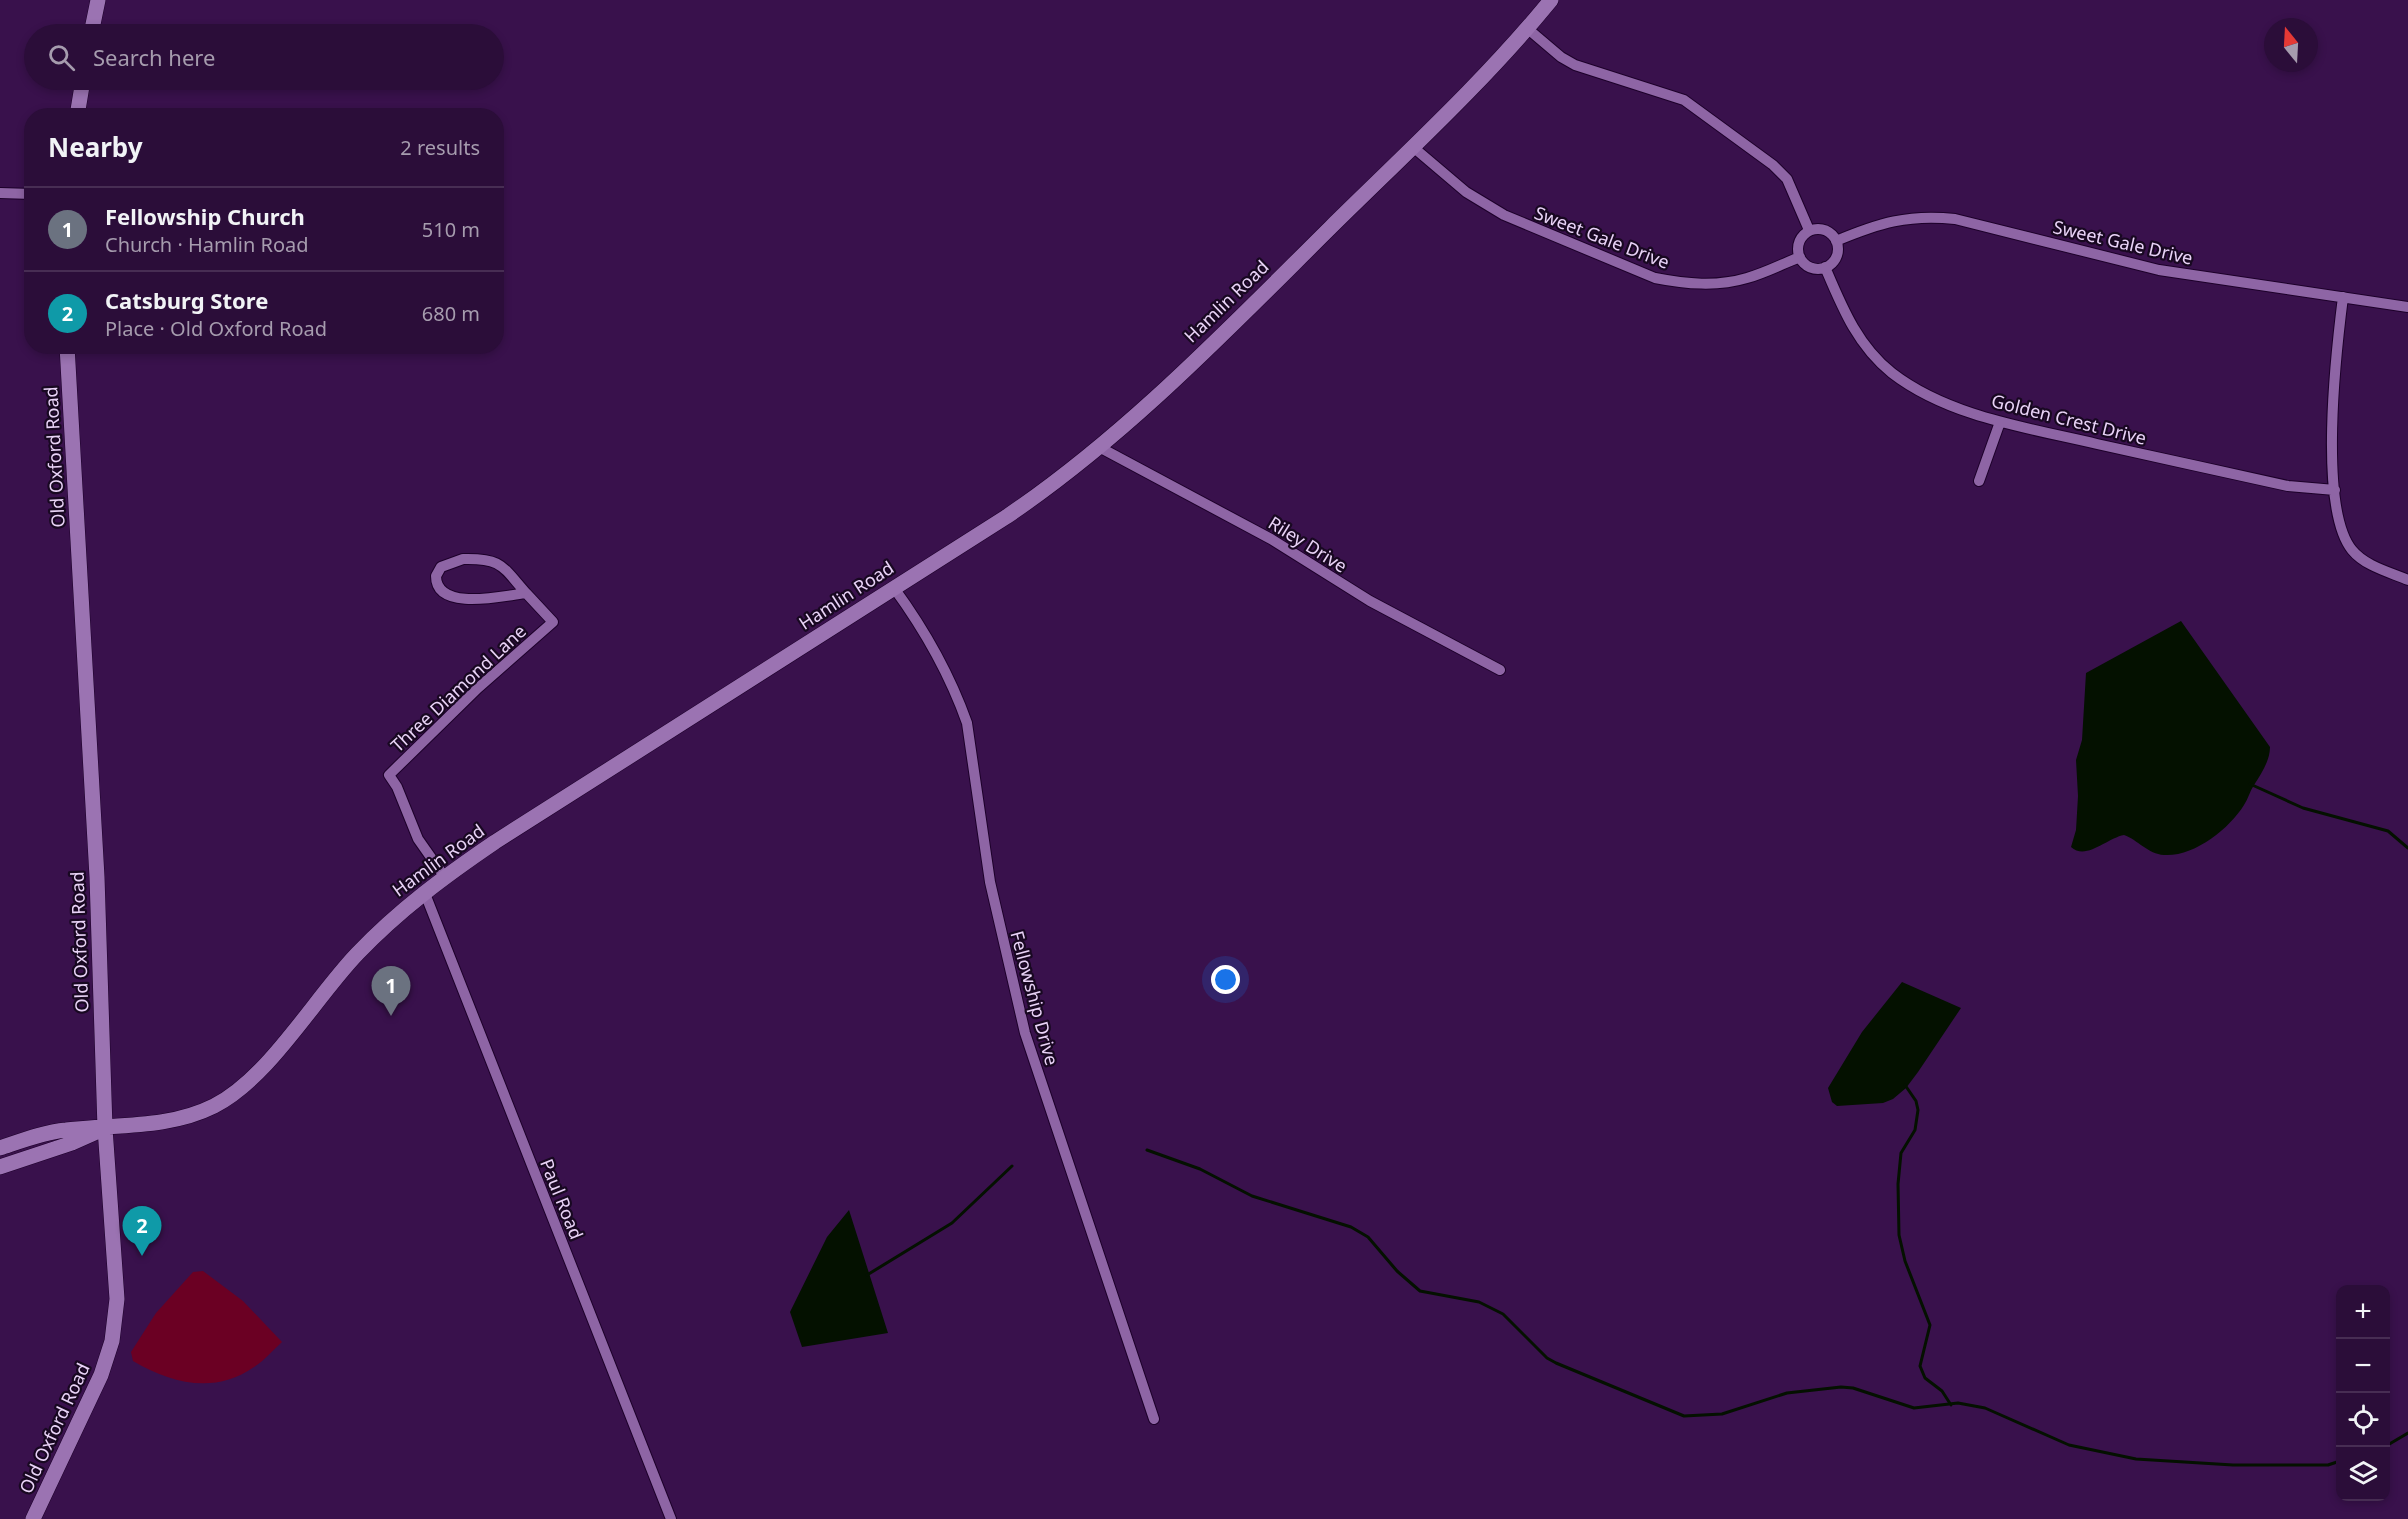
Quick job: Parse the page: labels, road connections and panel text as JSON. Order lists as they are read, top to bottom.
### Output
{
  "streets": {
    "street": [
      "Sweet Gale Drive",
      "Hamlin Road",
      "Golden Crest Drive",
      "Old Oxford Road",
      "Riley Drive",
      "Three Diamond Lane",
      "Fellowship Drive",
      "Paul Road"
    ]
  },
  "crossings": [
    ["Sweet Gale Drive", "Hamlin Road"],
    ["Sweet Gale Drive", "Golden Crest Drive"],
    ["Hamlin Road", "Old Oxford Road"],
    ["Hamlin Road", "Riley Drive"],
    ["Hamlin Road", "Three Diamond Lane"],
    ["Hamlin Road", "Fellowship Drive"],
    ["Hamlin Road", "Paul Road"]
  ],
  "north": "top",
  "page": {
    "search": "Search here",
    "heading": ["Nearby", "2 results"],
    "list": [
      {
        "mark": "1",
        "name": "Fellowship Church",
        "note": "Church · Hamlin Road",
        "value": "510 m"
      },
      {
        "mark": "2",
        "name": "Catsburg Store",
        "note": "Place · Old Oxford Road",
        "value": "680 m"
      }
    ],
    "pins": ["1", "2"],
    "map_buttons": ["+", "−"]
  }
}
